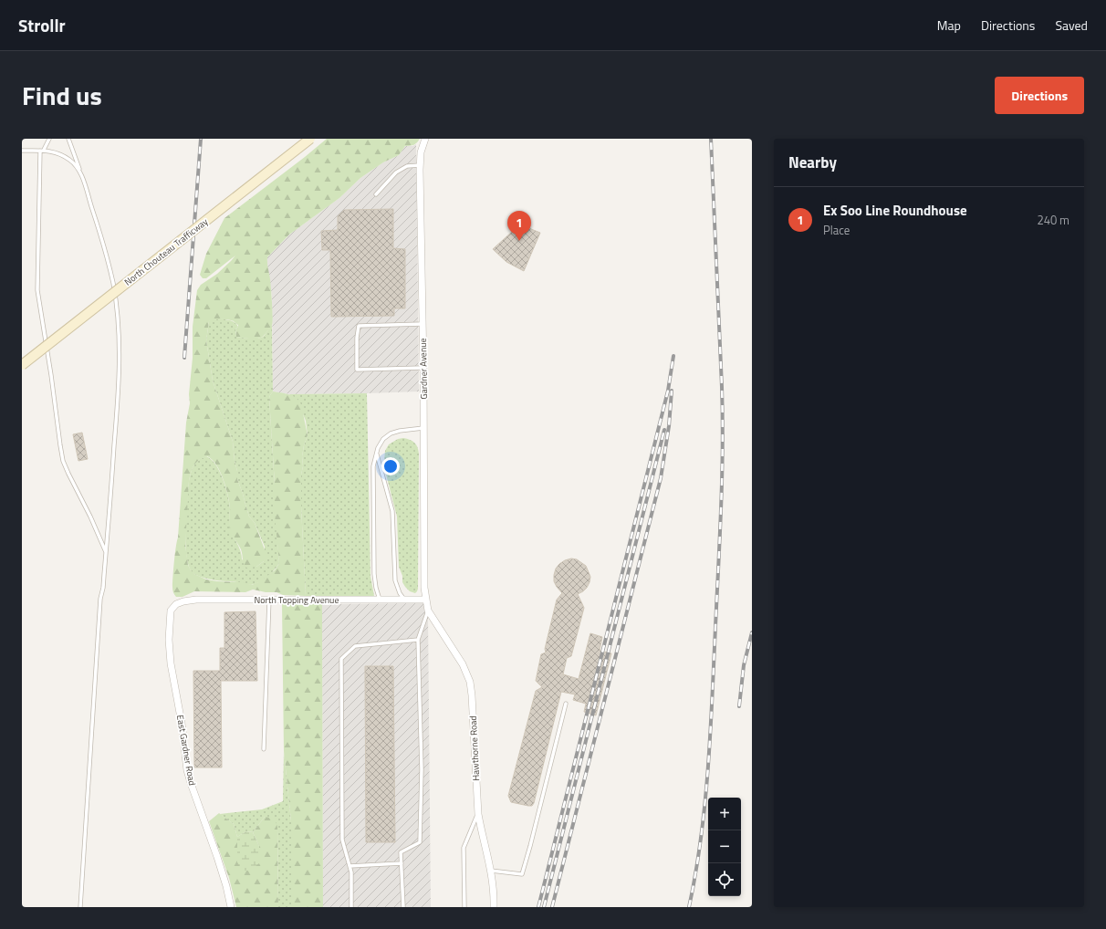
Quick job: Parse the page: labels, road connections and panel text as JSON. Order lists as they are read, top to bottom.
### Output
{
  "streets": {
    "main road": ["North Chouteau Trafficway"],
    "street": [
      "Gardner Avenue",
      "North Topping Avenue",
      "Hawthorne Road",
      "East Gardner Road"
    ]
  },
  "crossings": [
    ["Gardner Avenue", "North Topping Avenue"],
    ["Gardner Avenue", "Hawthorne Road"],
    ["North Topping Avenue", "Hawthorne Road"],
    ["North Topping Avenue", "East Gardner Road"]
  ],
  "page": {
    "header": "Strollr",
    "nav": ["Map", "Directions", "Saved"],
    "title": "Find us",
    "buttons": "Directions",
    "heading": "Nearby",
    "list": [
      {
        "mark": "1",
        "name": "Ex Soo Line Roundhouse",
        "note": "Place",
        "value": "240 m"
      }
    ],
    "pins": "1",
    "map_buttons": ["+", "−"]
  }
}
